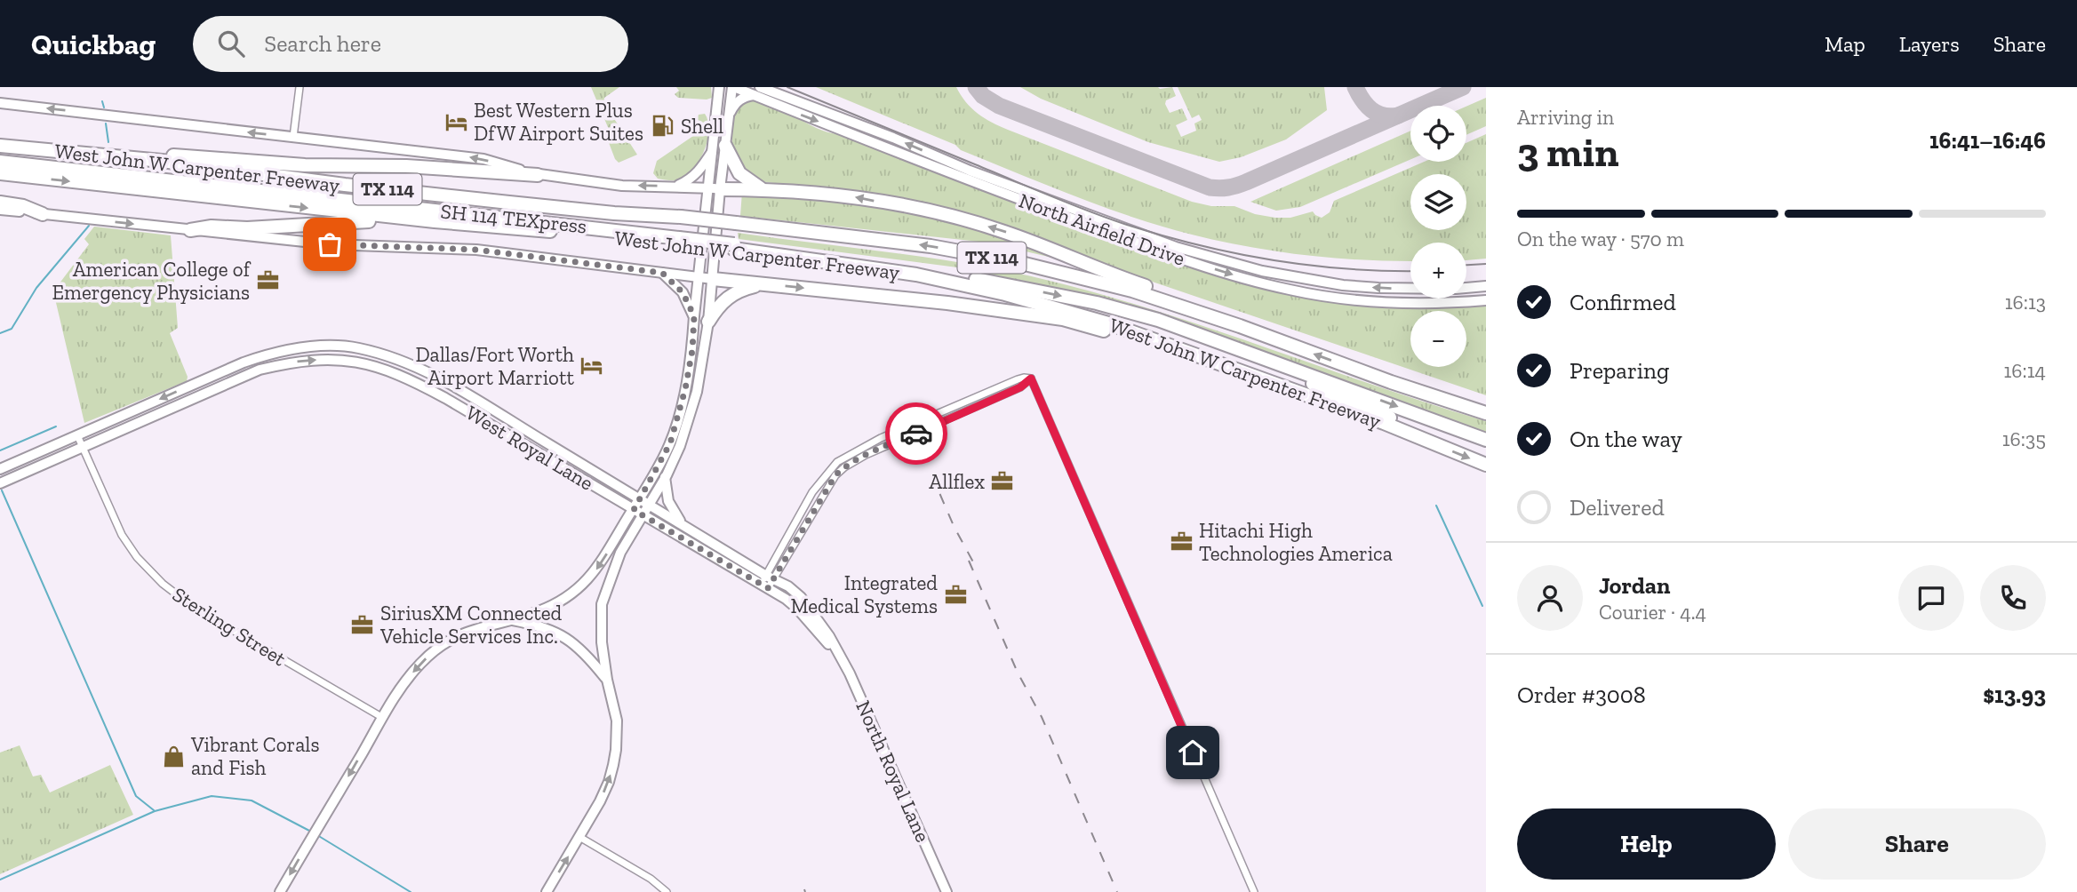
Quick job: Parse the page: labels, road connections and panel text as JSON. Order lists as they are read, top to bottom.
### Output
{
  "streets": {
    "highway": ["West John W Carpenter Freeway", "TX 114", "SH 114 TEXpress"],
    "main road": ["North Airfield Drive", "West Royal Lane", "North Royal Lane"],
    "street": ["Sterling Street"]
  },
  "crossings": [
    ["West John W Carpenter Freeway", "SH 114 TEXpress"],
    ["West Royal Lane", "Sterling Street"],
    ["West Royal Lane", "North Royal Lane"]
  ],
  "places": {
    "hotel": ["Best Western Plus DfW Airport Suites", "Dallas/Fort Worth Airport Marriott"],
    "fuel station": ["Shell"],
    "office": [
      "American College of Emergency Physicians",
      "Allflex",
      "Hitachi High Technologies America",
      "Integrated Medical Systems",
      "SiriusXM Connected Vehicle Services Inc."
    ],
    "shop": ["Vibrant Corals and Fish"]
  },
  "page": {
    "header": "Quickbag",
    "search": "Search here",
    "nav": ["Map", "Layers", "Share"],
    "heading": ["3 min", "Arriving in", "16:41–16:46"],
    "panel": [
      "Jordan",
      "Courier · 4.4",
      "Order #3008",
      "$13.93"
    ],
    "map_buttons": ["+", "−"],
    "bar": "On the way · 570 m",
    "list": [
      ["Confirmed", "16:13"],
      ["Preparing", "16:14"],
      ["On the way", "16:35"],
      "Delivered"
    ],
    "buttons": ["Help", "Share"]
  }
}
